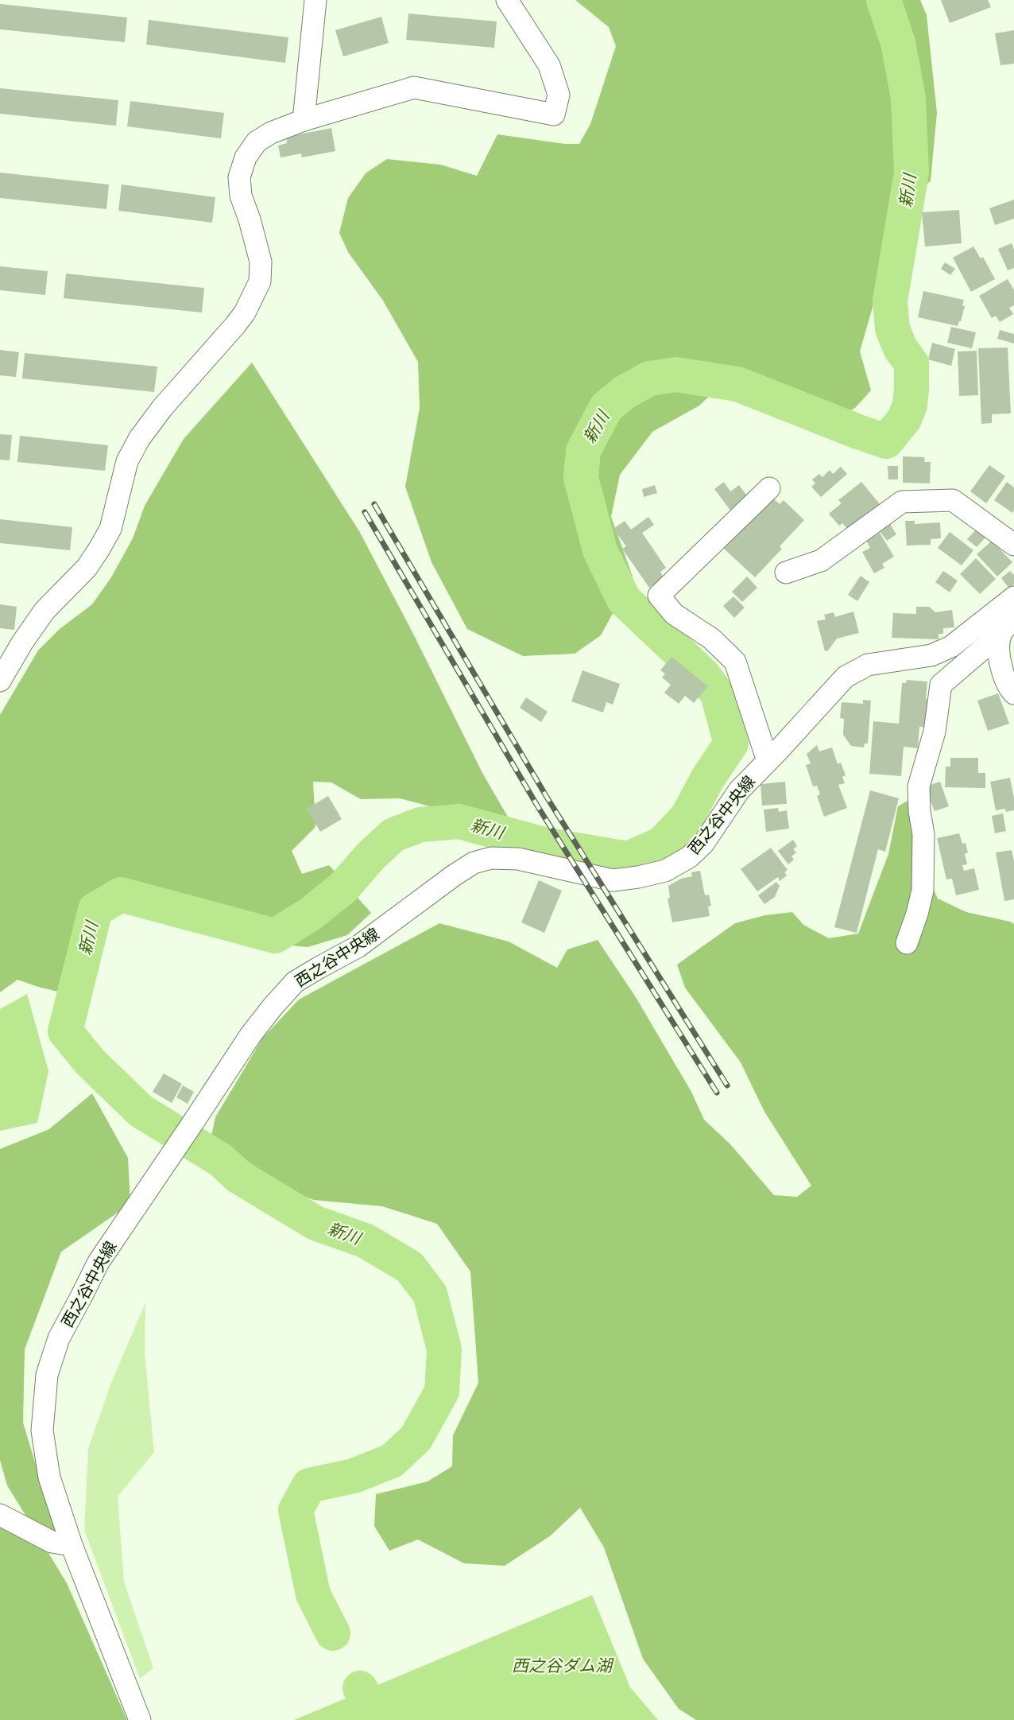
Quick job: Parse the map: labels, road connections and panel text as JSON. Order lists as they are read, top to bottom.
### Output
{
  "streets": {
    "street": ["西之谷中央線"]
  },
  "water": ["新川", "西之谷ダム湖"]
}
